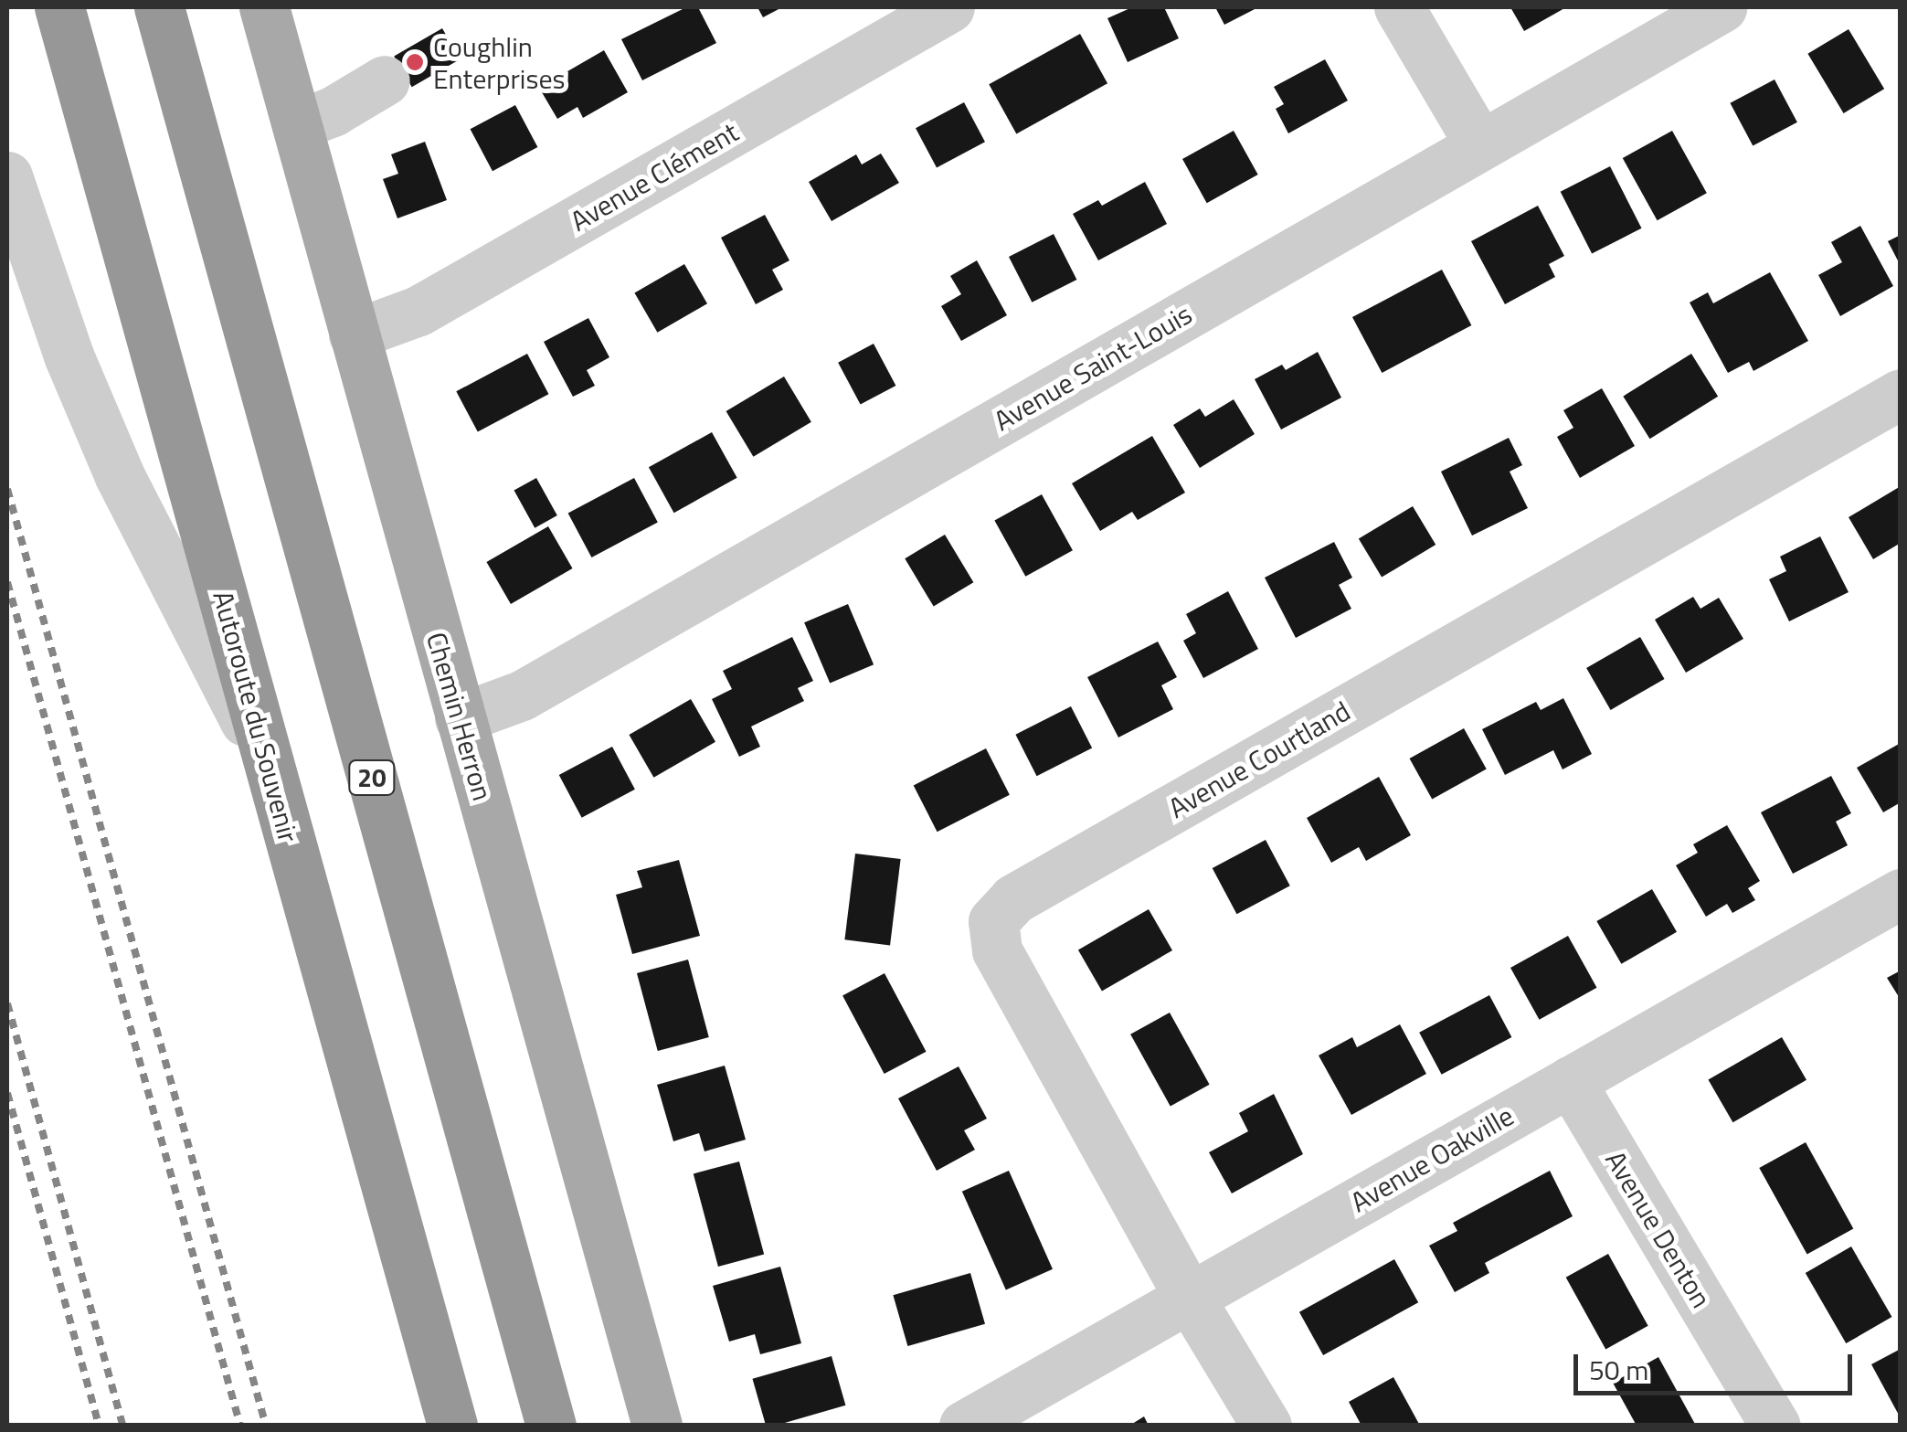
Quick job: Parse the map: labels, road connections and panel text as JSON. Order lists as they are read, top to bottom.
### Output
{
  "streets": {
    "highway": ["Autoroute du Souvenir", "20"],
    "main road": ["Chemin Herron"],
    "street": [
      "Avenue Clément",
      "Avenue Saint-Louis",
      "Avenue Courtland",
      "Avenue Oakville",
      "Avenue Denton"
    ]
  },
  "crossings": [
    ["Avenue Clément", "Chemin Herron"],
    ["Avenue Saint-Louis", "Chemin Herron"],
    ["Avenue Courtland", "Avenue Oakville"],
    ["Avenue Oakville", "Avenue Denton"]
  ],
  "places": ["Coughlin Enterprises"],
  "scale_bar": "50 m"
}
